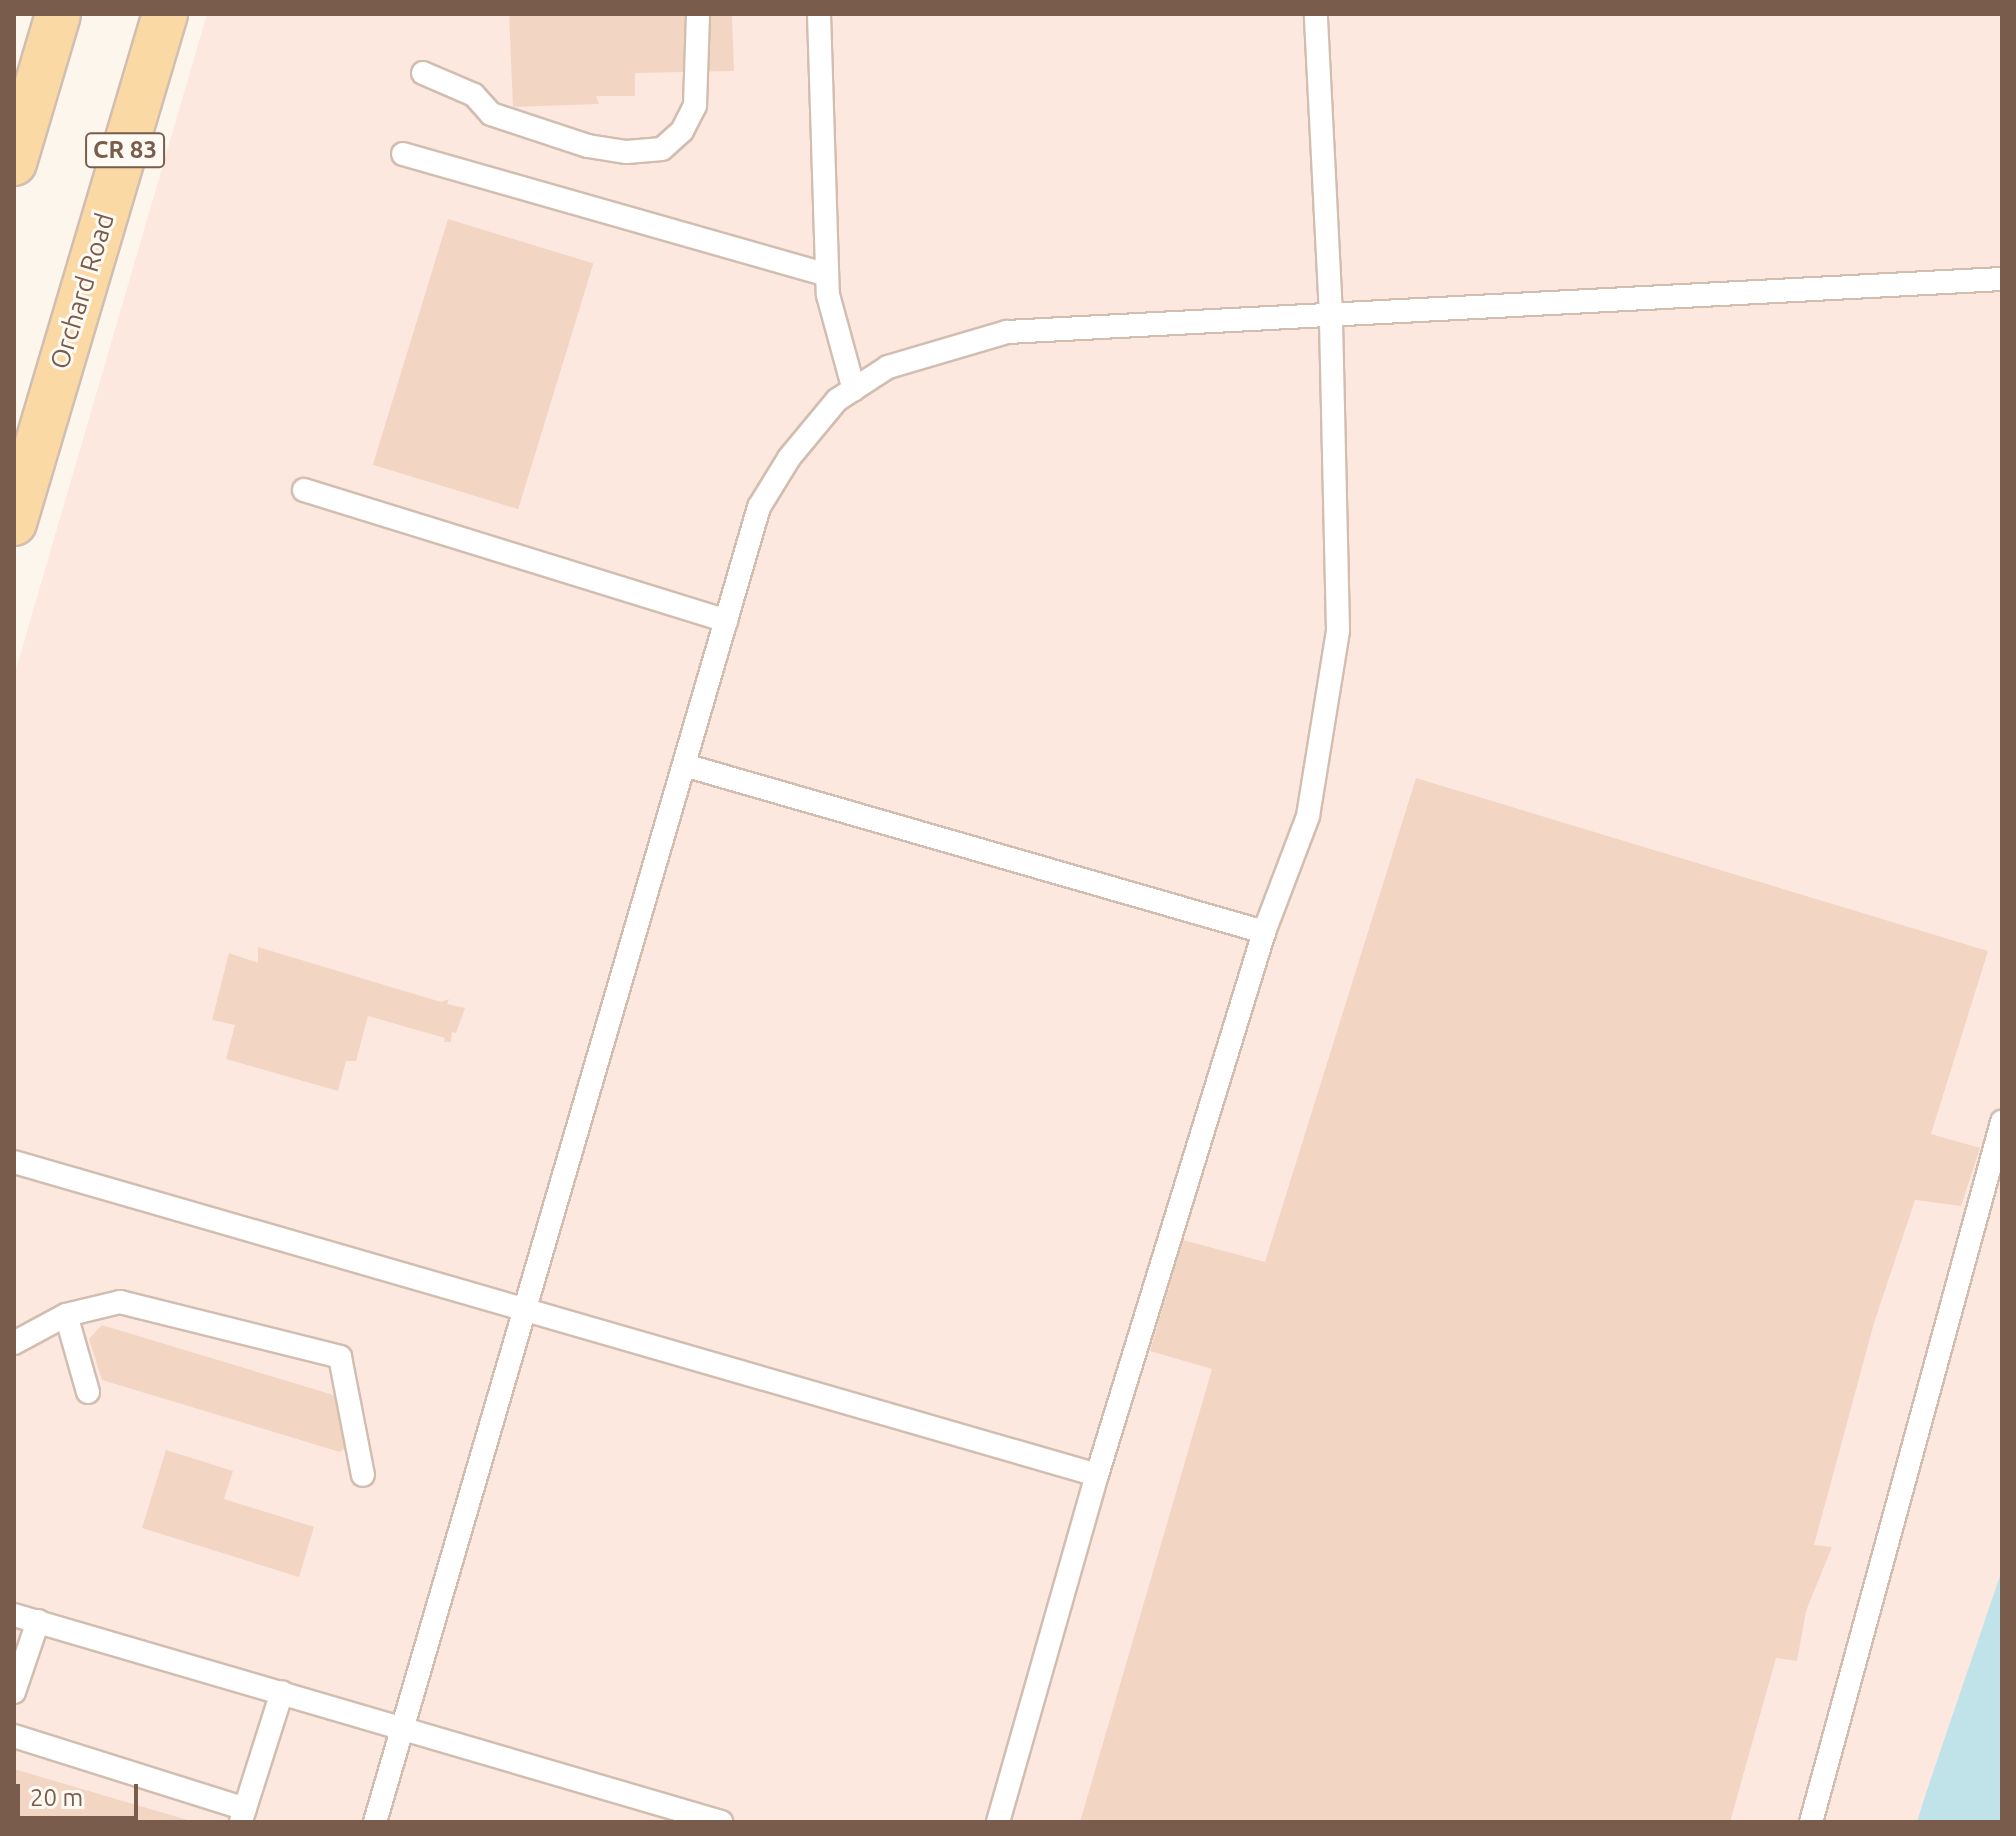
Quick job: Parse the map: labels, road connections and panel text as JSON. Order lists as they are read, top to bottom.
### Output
{
  "streets": {
    "main road": ["CR 83", "Orchard Road"]
  },
  "scale_bar": "20 m"
}
